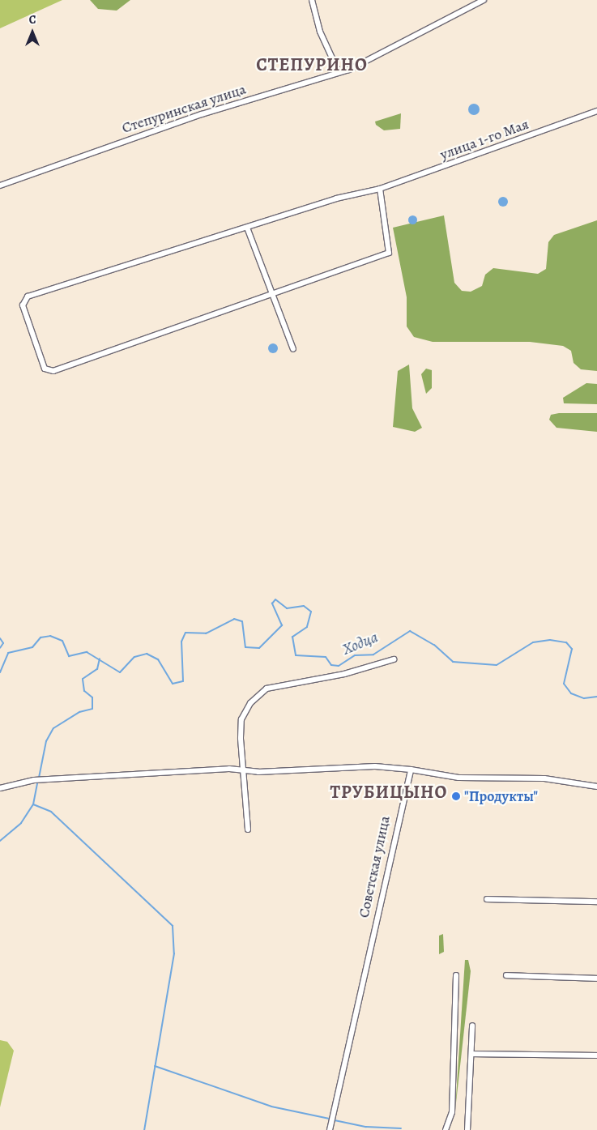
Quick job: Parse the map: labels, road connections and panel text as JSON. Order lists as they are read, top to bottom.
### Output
{
  "streets": {
    "street": ["Степуринская улица", "улица 1-го Мая", "Советская улица"]
  },
  "districts": ["СТЕПУРИНО", "ТРУБИЦЫНО"],
  "water": ["Ходца"],
  "places": ["\"Продукты\""],
  "north": "top"
}
